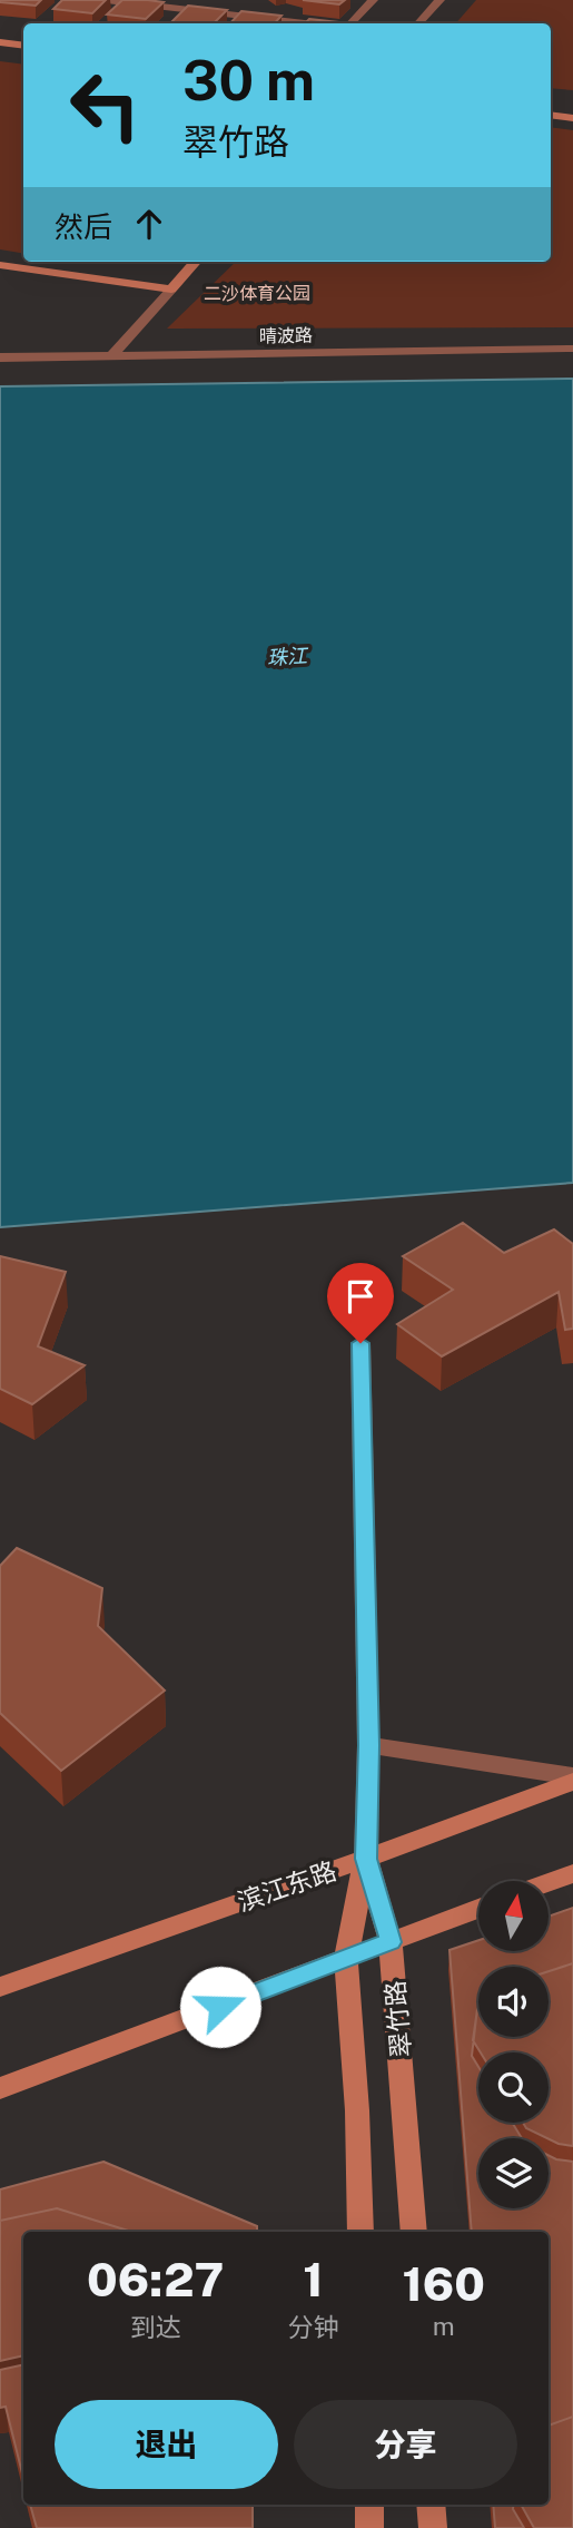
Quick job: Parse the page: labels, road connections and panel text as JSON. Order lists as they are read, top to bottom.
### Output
{
  "streets": {
    "main road": ["滨江东路", "翠竹路"],
    "street": ["晴波路"]
  },
  "crossings": [
    ["滨江东路", "翠竹路"]
  ],
  "water": ["珠江"],
  "parks": ["二沙体育公园"],
  "north": "top",
  "page": {
    "turn": ["30 m", "翠竹路"],
    "then": "然后",
    "eta": [
      "06:27",
      "到达",
      "1",
      "分钟",
      "160",
      "m"
    ],
    "buttons": ["退出", "分享"]
  }
}
